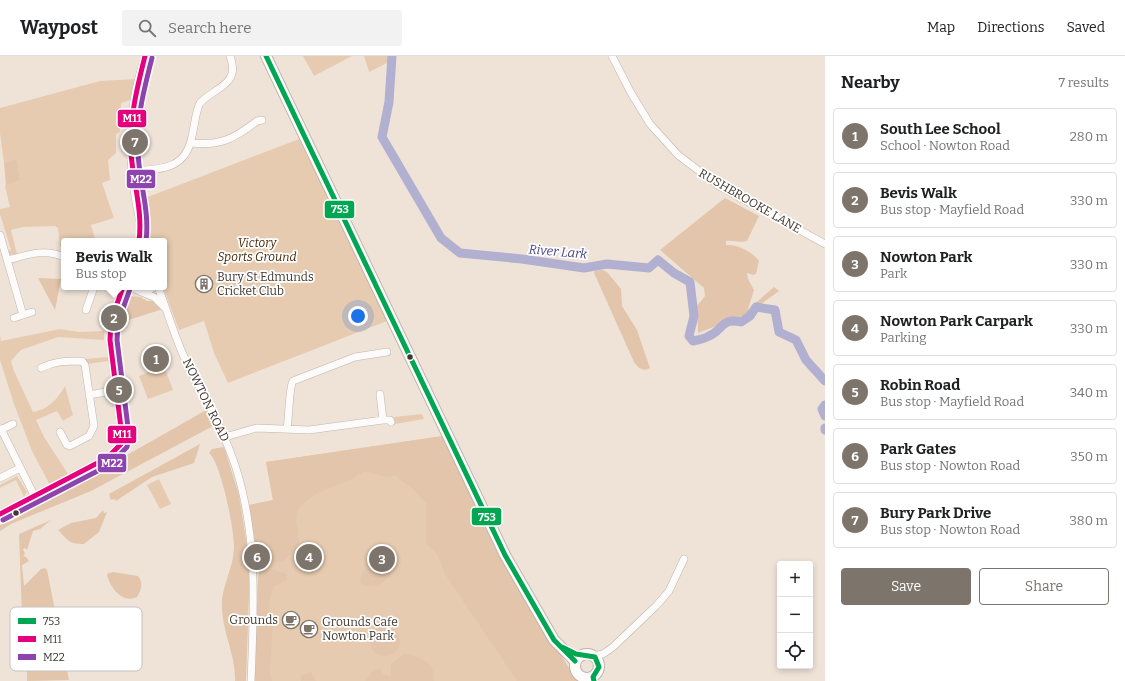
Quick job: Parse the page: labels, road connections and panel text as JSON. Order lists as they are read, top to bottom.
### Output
{
  "streets": {
    "street": ["RUSHBROOKE LANE", "NOWTON ROAD"]
  },
  "water": ["River Lark"],
  "parks": ["Victory Sports Ground"],
  "places": {
    "building": ["Bury St Edmunds Cricket Club"],
    "cafe": ["Grounds", "Grounds Cafe Nowton Park"]
  },
  "lines": ["transit line 753", "transit line M11", "transit line M22"],
  "legend": ["753", "M11", "M22"],
  "page": {
    "header": "Waypost",
    "search": "Search here",
    "nav": ["Map", "Directions", "Saved"],
    "heading": ["Nearby", "7 results"],
    "list": [
      {
        "mark": "1",
        "name": "South Lee School",
        "note": "School · Nowton Road",
        "value": "280 m"
      },
      {
        "mark": "2",
        "name": "Bevis Walk",
        "note": "Bus stop · Mayfield Road",
        "value": "330 m"
      },
      {
        "mark": "3",
        "name": "Nowton Park",
        "note": "Park",
        "value": "330 m"
      },
      {
        "mark": "4",
        "name": "Nowton Park Carpark",
        "note": "Parking",
        "value": "330 m"
      },
      {
        "mark": "5",
        "name": "Robin Road",
        "note": "Bus stop · Mayfield Road",
        "value": "340 m"
      },
      {
        "mark": "6",
        "name": "Park Gates",
        "note": "Bus stop · Nowton Road",
        "value": "350 m"
      },
      {
        "mark": "7",
        "name": "Bury Park Drive",
        "note": "Bus stop · Nowton Road",
        "value": "380 m"
      }
    ],
    "pins": [
      "7",
      "2",
      "1",
      "5",
      "4",
      "6",
      "3"
    ],
    "popup": ["Bevis Walk", "Bus stop"],
    "buttons": ["Save", "Share"],
    "map_buttons": ["+", "−"]
  }
}
